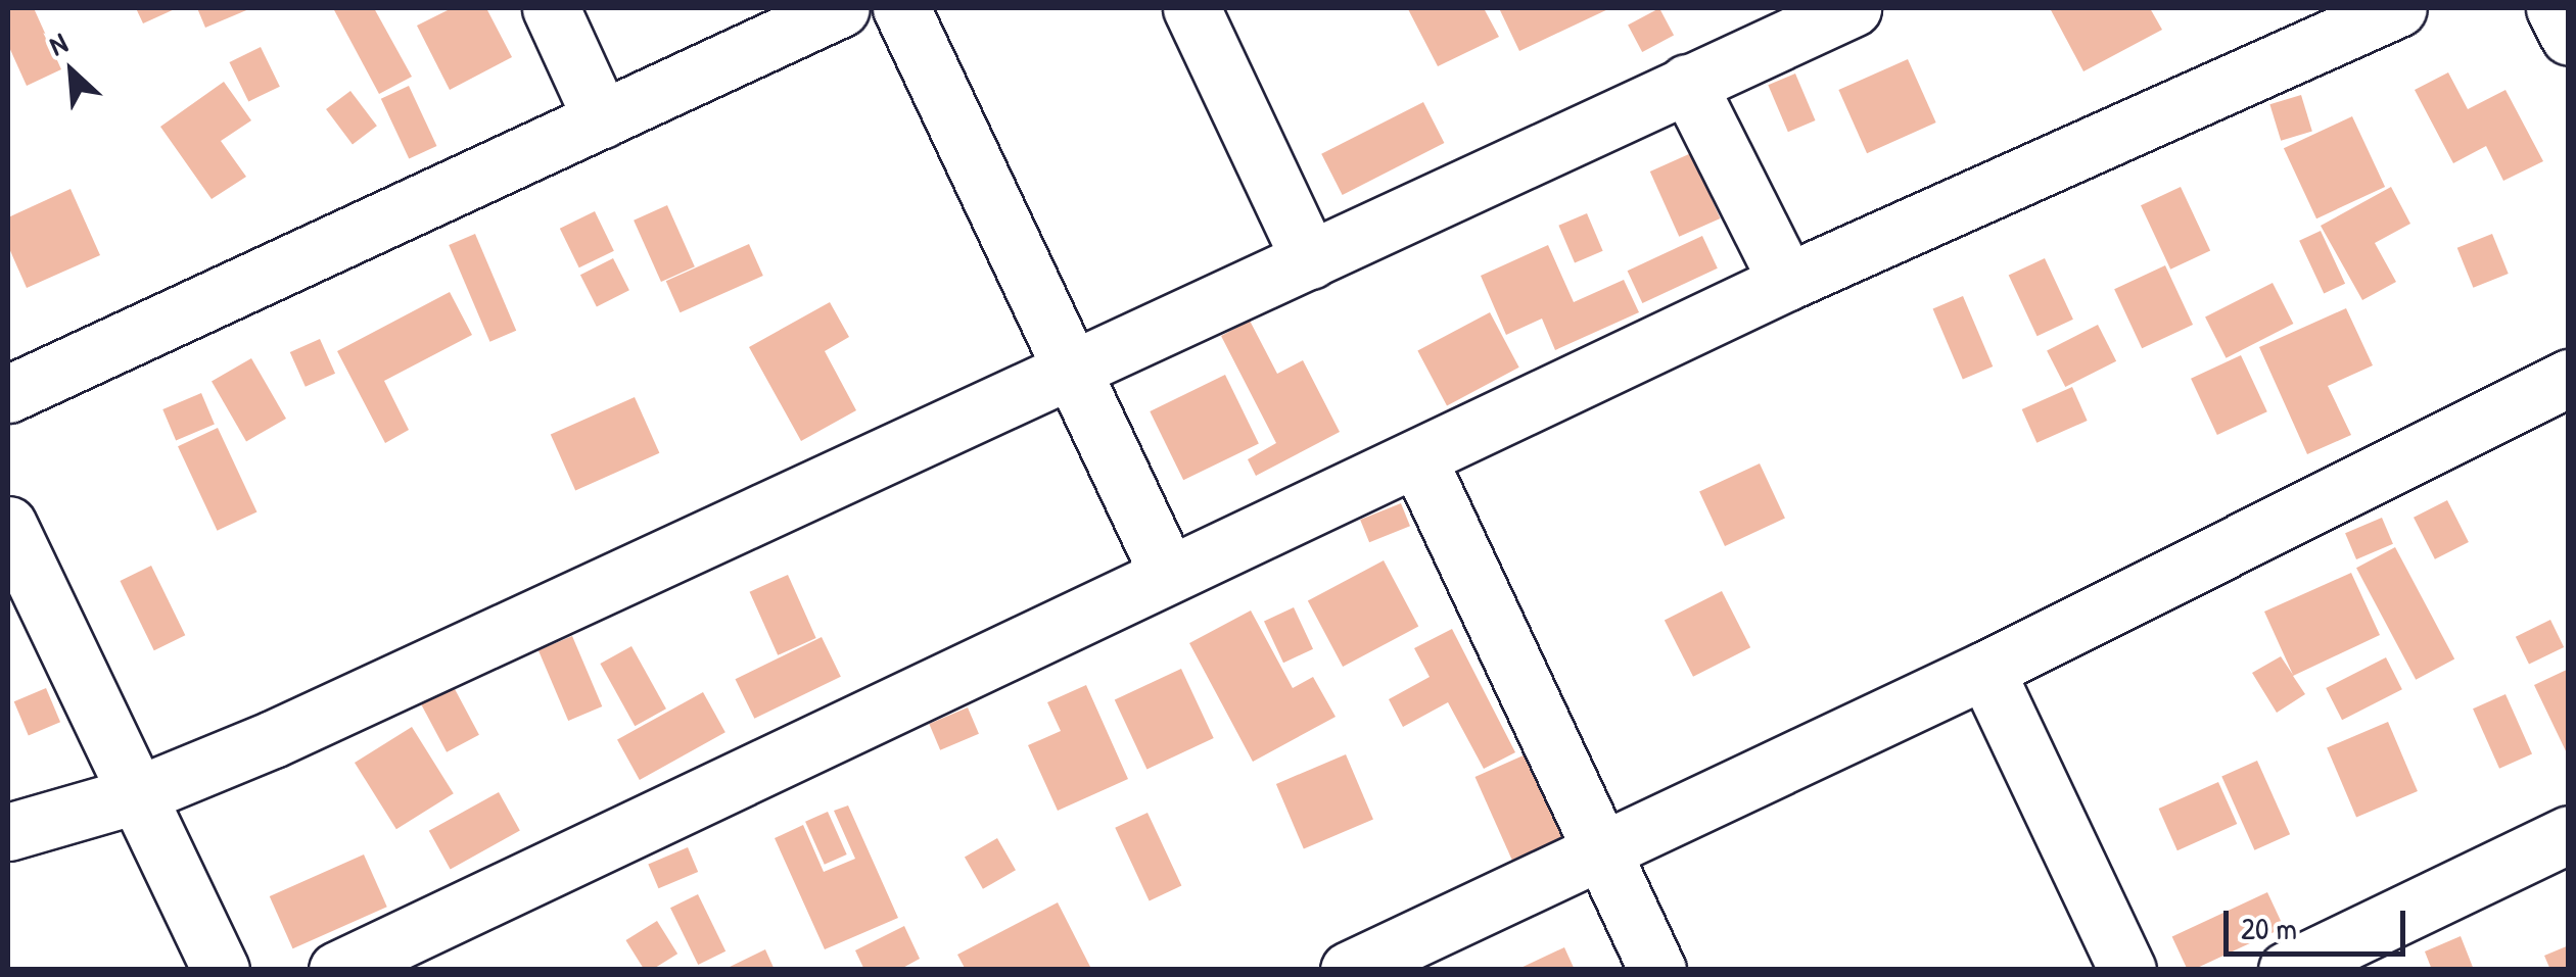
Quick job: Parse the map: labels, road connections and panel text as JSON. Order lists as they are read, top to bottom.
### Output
{
  "scale_bar": "20 m",
  "north": "top left"
}
